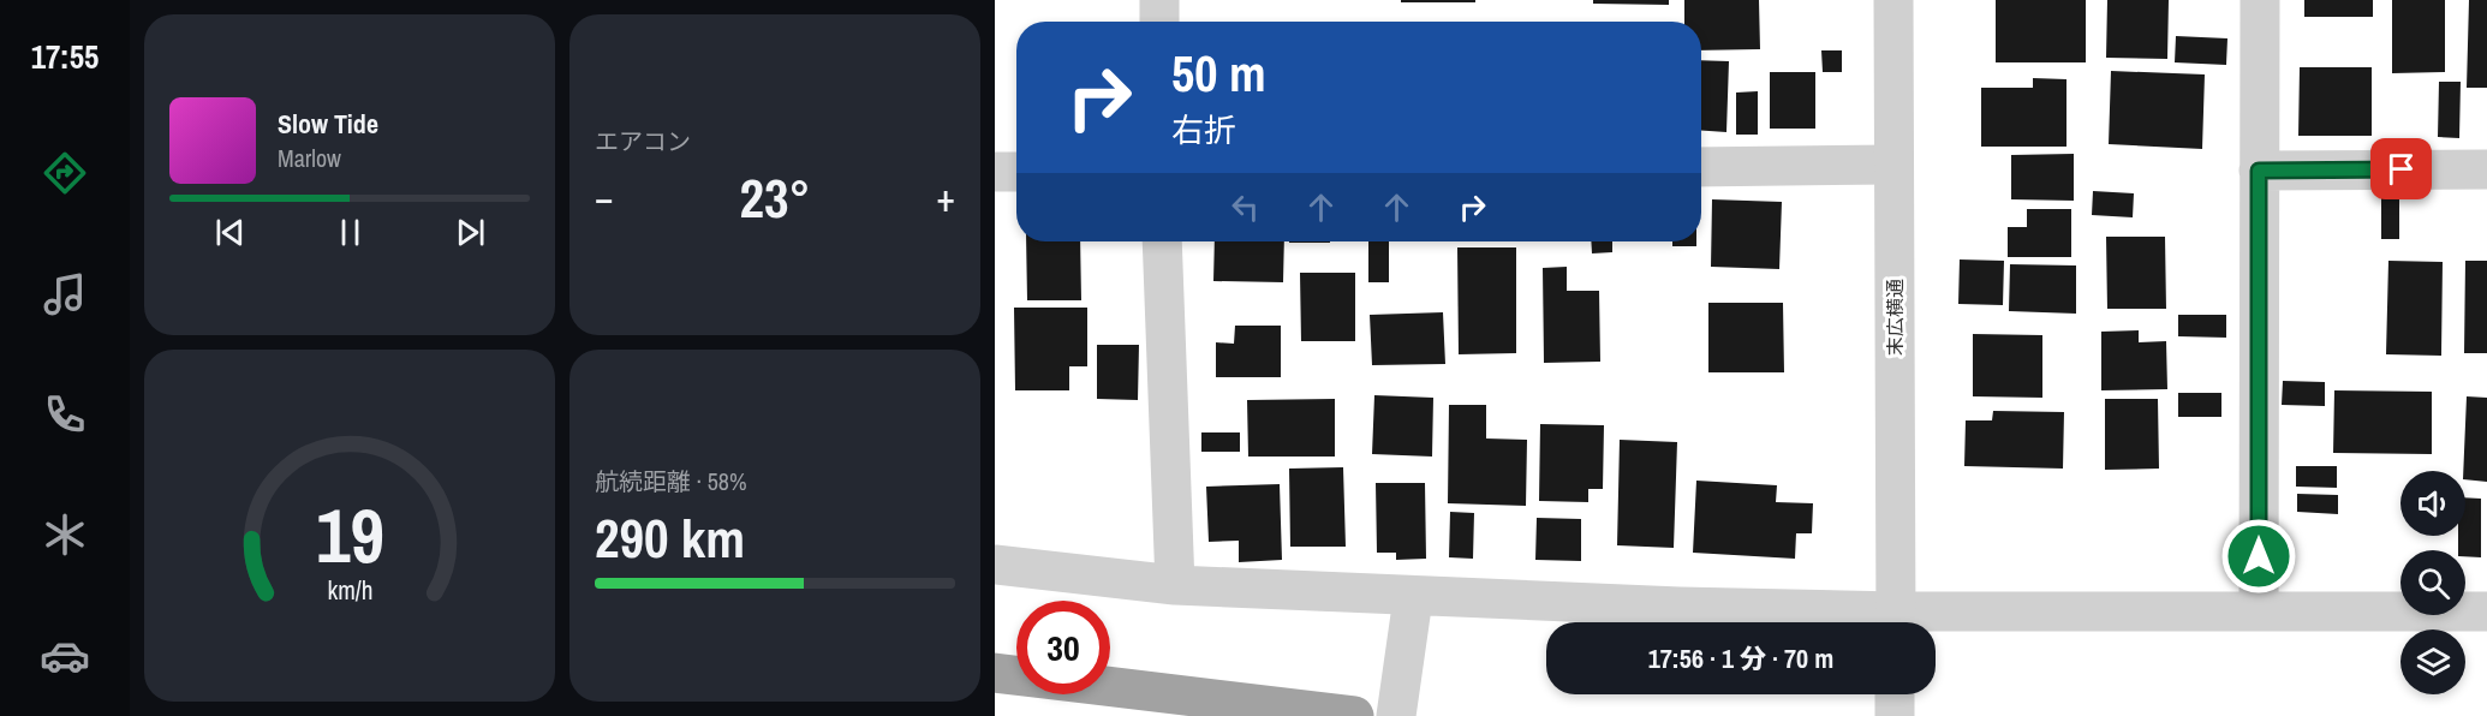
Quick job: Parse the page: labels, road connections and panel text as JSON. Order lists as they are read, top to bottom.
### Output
{
  "streets": {
    "street": ["末広横通"]
  },
  "page": {
    "tabs": "17:55",
    "tile": [
      "エアコン",
      ["航続距離 · 58%", "290 km"]
    ],
    "turn": ["50 m", "右折"],
    "song": ["Slow Tide", "Marlow"],
    "heat": ["−", "23°", "+"],
    "limit": "30",
    "trip": "17:56 · 1 分 · 70 m",
    "gauge": ["19", "km/h"]
  }
}
